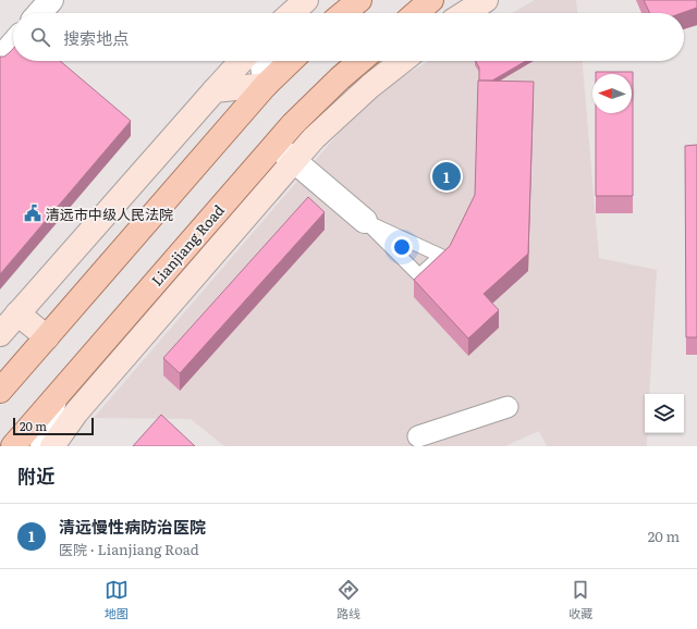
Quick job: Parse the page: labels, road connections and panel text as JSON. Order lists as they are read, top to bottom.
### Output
{
  "streets": {
    "main road": ["Lianjiang Road"]
  },
  "places": {
    "public building": ["清远市中级人民法院"]
  },
  "scale_bar": "20 m",
  "north": "left",
  "page": {
    "search": "搜索地点",
    "pins": "1",
    "scale": "20 m",
    "heading": "附近",
    "list": [
      {
        "mark": "1",
        "name": "清远慢性病防治医院",
        "note": "医院 · Lianjiang Road",
        "value": "20 m"
      }
    ],
    "nav": ["地图", "路线", "收藏"]
  }
}
